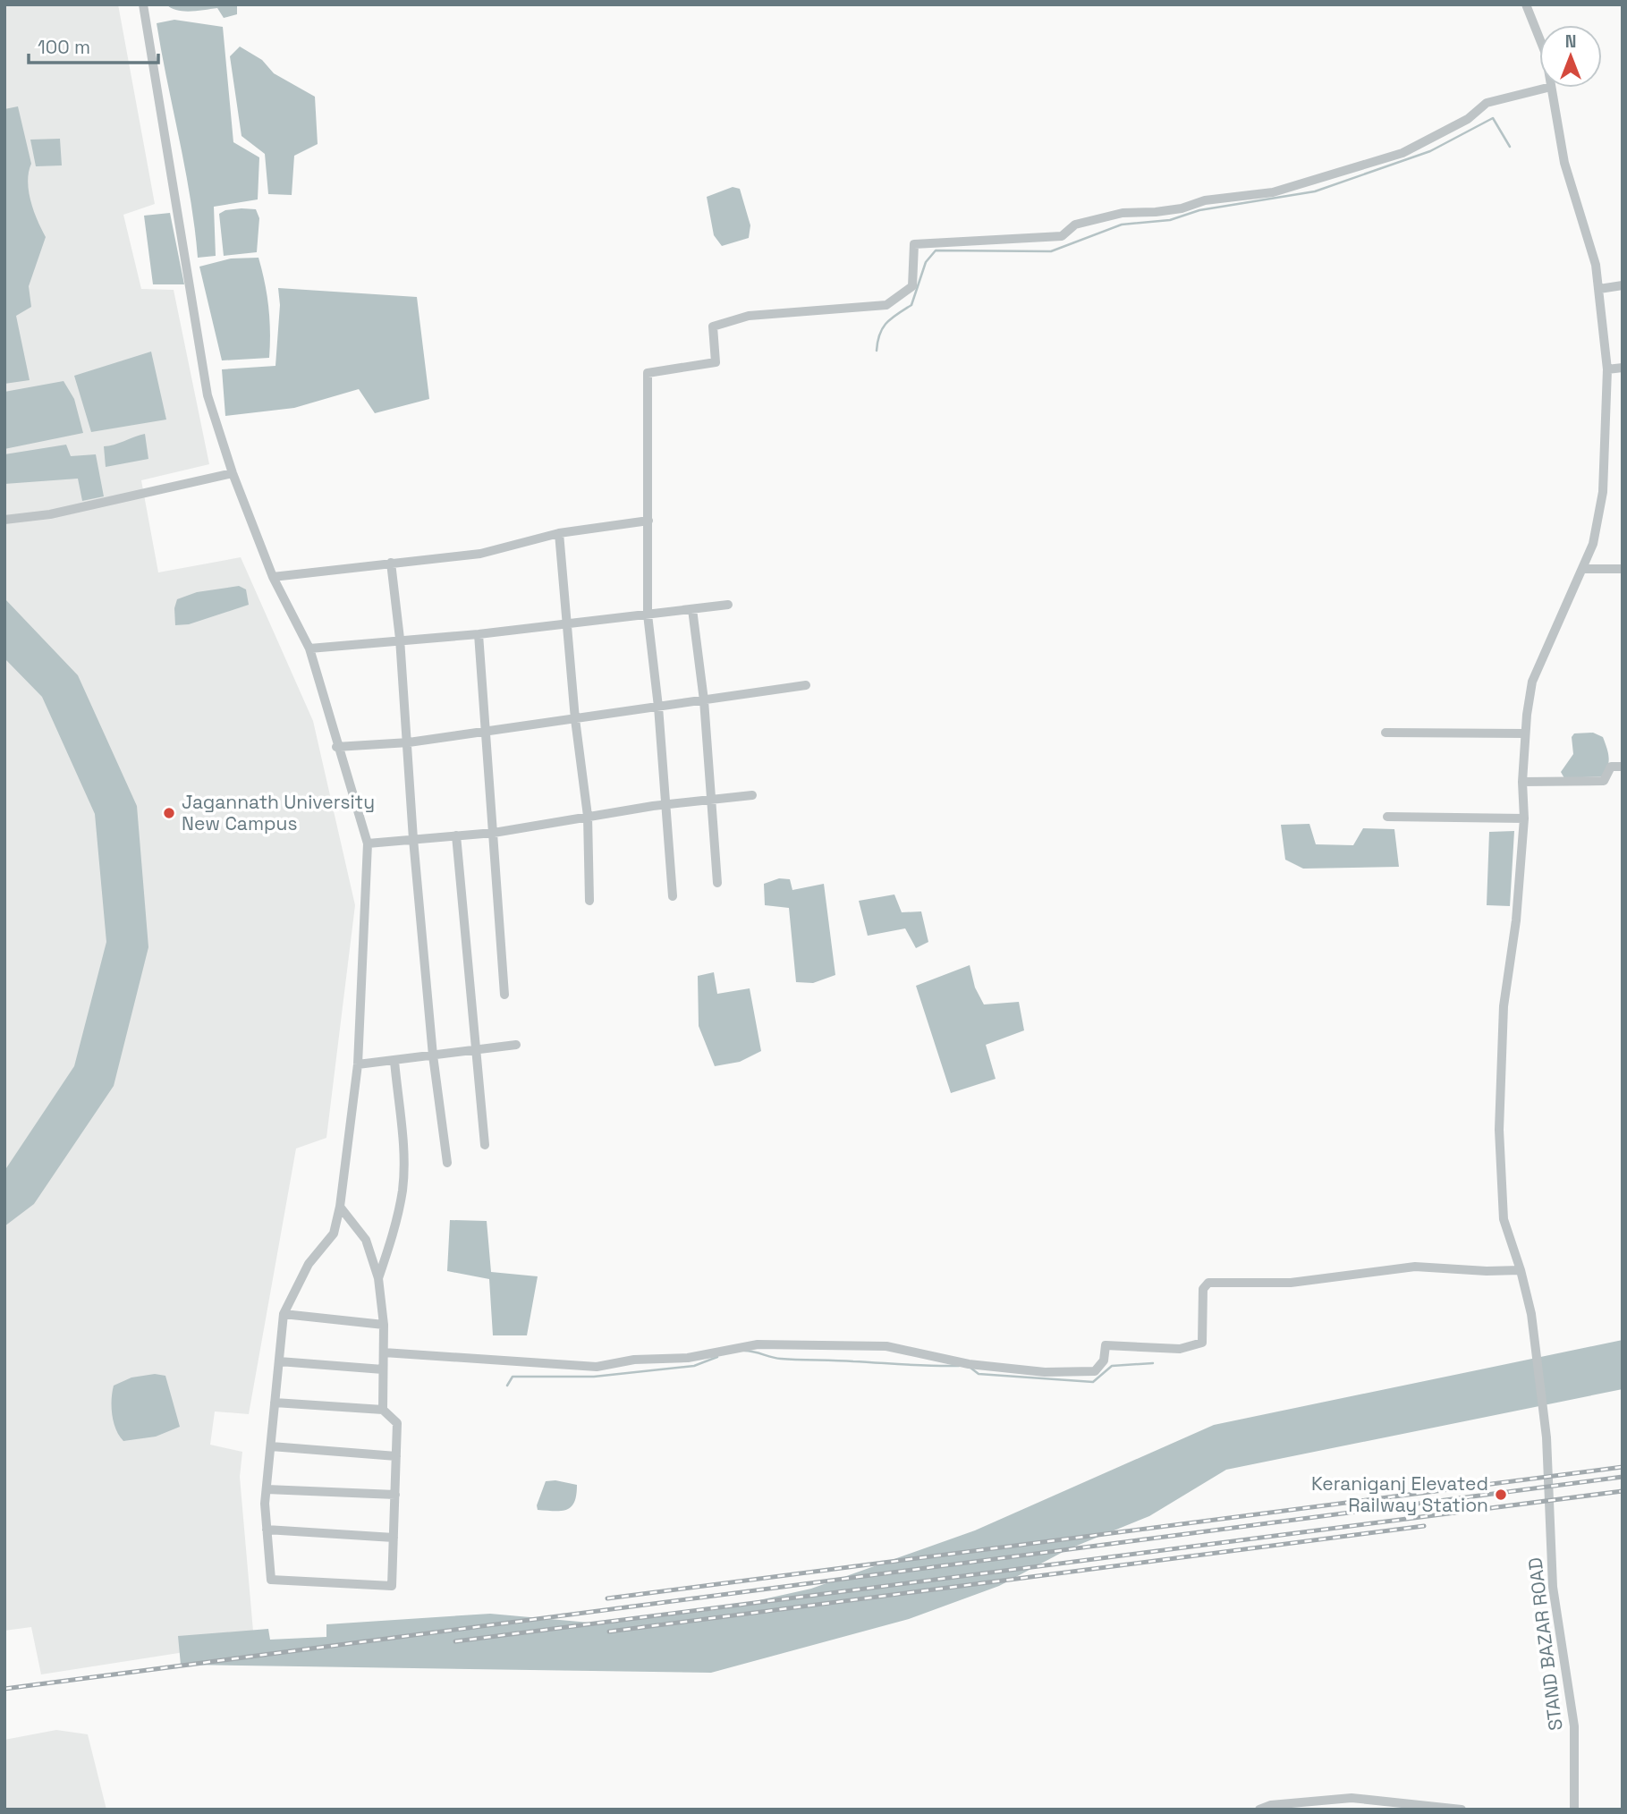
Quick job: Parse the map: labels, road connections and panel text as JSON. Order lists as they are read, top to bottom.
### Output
{
  "streets": {
    "street": ["STAND BAZAR ROAD"]
  },
  "places": ["Jagannath University New Campus", "Keraniganj Elevated Railway Station"],
  "scale_bar": "100 m",
  "north": "top"
}
